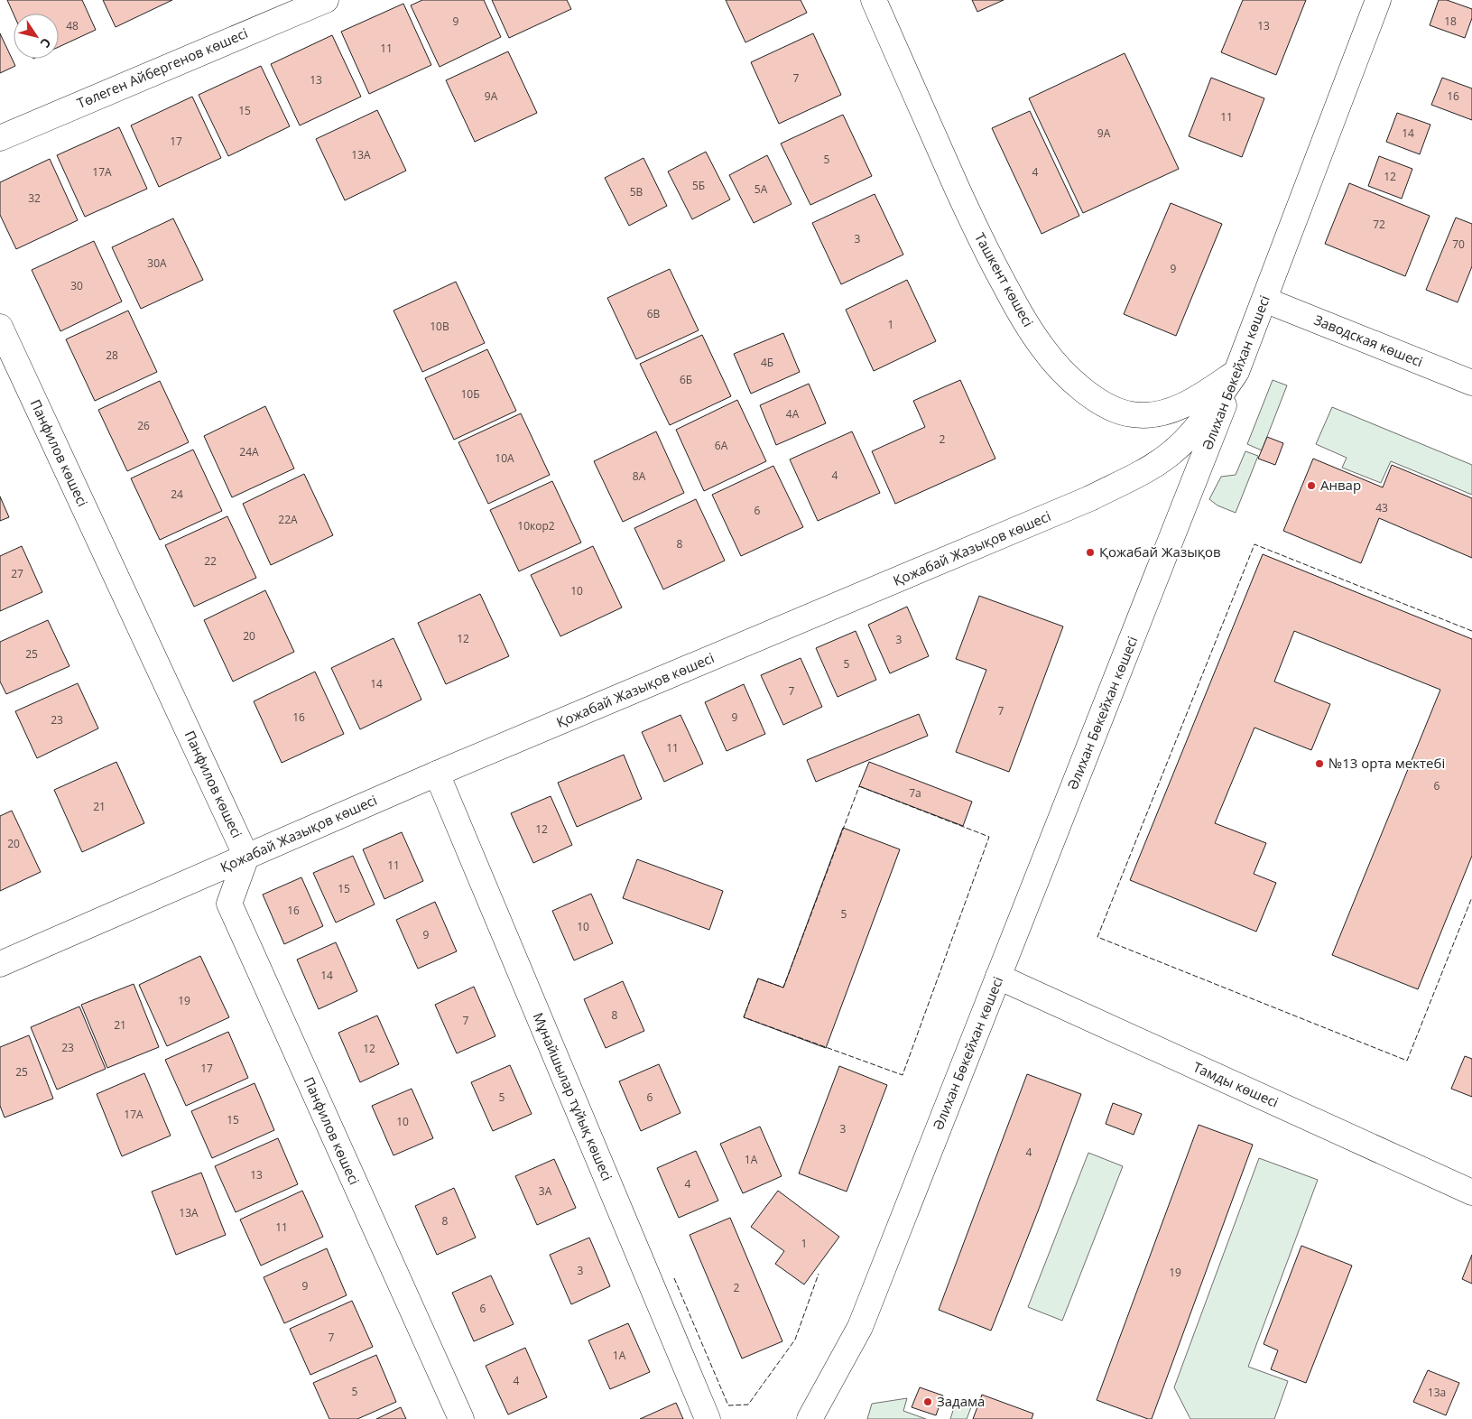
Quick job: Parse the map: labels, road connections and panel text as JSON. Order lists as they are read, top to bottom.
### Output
{
  "streets": {
    "street": [
      "Төлеген Айбергенов көшесі",
      "Ташкент көшесі",
      "Заводская көшесі",
      "Әлихан Бөкейхан көшесі",
      "Панфилов көшесі",
      "Қожабай Жазықов көшесі",
      "Тамды көшесі",
      "Мұнайшылар тұйық көшесі"
    ]
  },
  "crossings": [
    ["Ташкент көшесі", "Әлихан Бөкейхан көшесі"],
    ["Ташкент көшесі", "Қожабай Жазықов көшесі"],
    ["Заводская көшесі", "Әлихан Бөкейхан көшесі"],
    ["Әлихан Бөкейхан көшесі", "Қожабай Жазықов көшесі"],
    ["Әлихан Бөкейхан көшесі", "Тамды көшесі"],
    ["Панфилов көшесі", "Қожабай Жазықов көшесі"],
    ["Қожабай Жазықов көшесі", "Мұнайшылар тұйық көшесі"]
  ],
  "places": [
    "Анвар",
    "Қожабай Жазықов",
    "№13 орта мектебі",
    "Задама"
  ],
  "house_numbers": [
    "9",
    "18",
    "48",
    "13",
    "11",
    "7",
    "13",
    "9А",
    "16",
    "15",
    "11",
    "9А",
    "14",
    "17",
    "13А",
    "5",
    "17А",
    "4",
    "12",
    "5Б",
    "5А",
    "5В",
    "32",
    "72",
    "3",
    "70",
    "30А",
    "9",
    "30",
    "6В",
    "1",
    "10В",
    "28",
    "4Б",
    "6Б",
    "10Б",
    "4А",
    "26",
    "2",
    "6А",
    "24А",
    "10А",
    "4",
    "8А",
    "24",
    "43",
    "6",
    "22А",
    "10кор2",
    "8",
    "22",
    "27",
    "10",
    "20",
    "12",
    "3",
    "25",
    "5",
    "14",
    "7",
    "7",
    "16",
    "9",
    "23",
    "11",
    "6",
    "7а",
    "21",
    "12",
    "20",
    "11",
    "15",
    "16",
    "5",
    "10",
    "9",
    "14",
    "19",
    "8",
    "7",
    "21",
    "23",
    "12",
    "17",
    "25",
    "5",
    "6",
    "17А",
    "15",
    "10",
    "3",
    "4",
    "1А",
    "13",
    "4",
    "3А",
    "13А",
    "8",
    "11",
    "1",
    "3",
    "19",
    "9",
    "2",
    "6",
    "7",
    "1А",
    "4",
    "5",
    "13а"
  ],
  "north": "bottom right"
}
